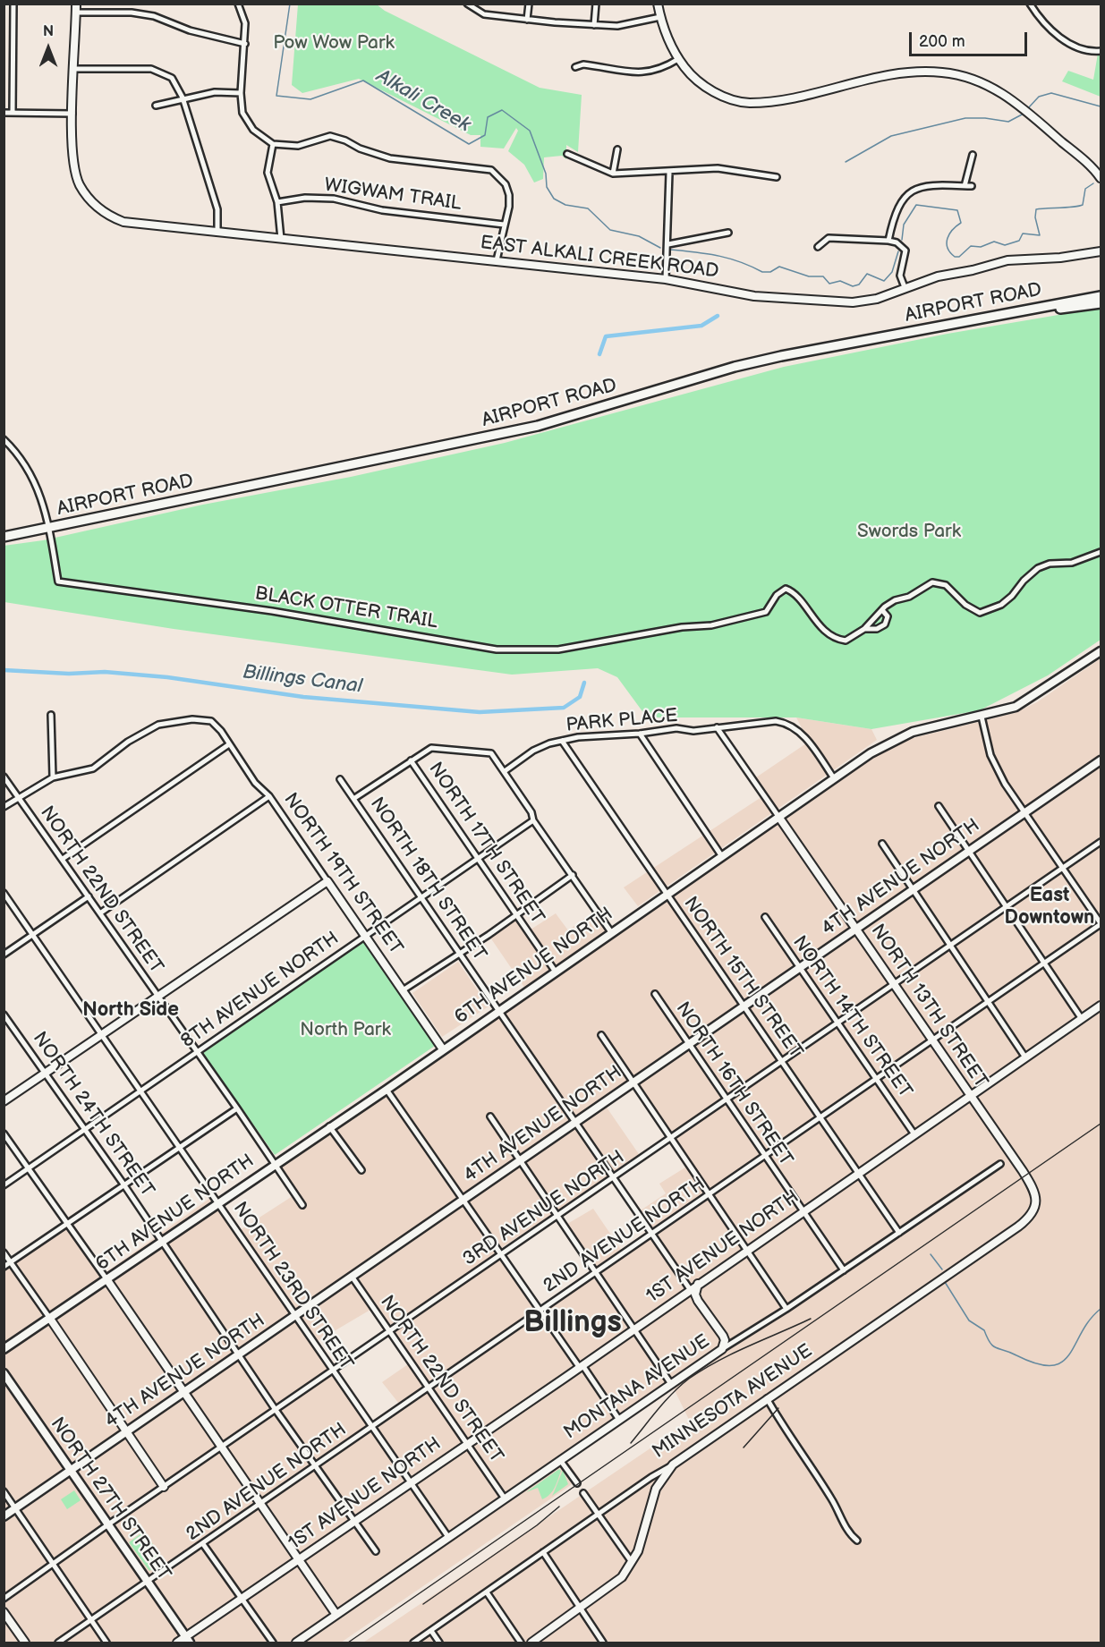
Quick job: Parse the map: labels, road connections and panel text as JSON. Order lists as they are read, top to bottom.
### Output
{
  "streets": {
    "highway": ["AIRPORT ROAD"],
    "main road": ["4TH AVENUE NORTH", "6TH AVENUE NORTH", "NORTH 27TH STREET"],
    "street": [
      "WIGWAM TRAIL",
      "EAST ALKALI CREEK ROAD",
      "BLACK OTTER TRAIL",
      "PARK PLACE",
      "NORTH 17TH STREET",
      "NORTH 19TH STREET",
      "NORTH 18TH STREET",
      "NORTH 22ND STREET",
      "NORTH 15TH STREET",
      "8TH AVENUE NORTH",
      "NORTH 13TH STREET",
      "NORTH 14TH STREET",
      "NORTH 16TH STREET",
      "NORTH 24TH STREET",
      "3RD AVENUE NORTH",
      "2ND AVENUE NORTH",
      "1ST AVENUE NORTH",
      "NORTH 23RD STREET",
      "MONTANA AVENUE",
      "MINNESOTA AVENUE"
    ]
  },
  "crossings": [
    ["AIRPORT ROAD", "BLACK OTTER TRAIL"],
    ["PARK PLACE", "6TH AVENUE NORTH"],
    ["PARK PLACE", "NORTH 15TH STREET"],
    ["PARK PLACE", "NORTH 13TH STREET"],
    ["NORTH 17TH STREET", "6TH AVENUE NORTH"],
    ["NORTH 17TH STREET", "8TH AVENUE NORTH"],
    ["NORTH 19TH STREET", "6TH AVENUE NORTH"],
    ["NORTH 19TH STREET", "8TH AVENUE NORTH"],
    ["4TH AVENUE NORTH", "NORTH 18TH STREET"],
    ["4TH AVENUE NORTH", "NORTH 22ND STREET"],
    ["4TH AVENUE NORTH", "NORTH 15TH STREET"],
    ["4TH AVENUE NORTH", "NORTH 13TH STREET"],
    ["4TH AVENUE NORTH", "NORTH 14TH STREET"],
    ["4TH AVENUE NORTH", "NORTH 16TH STREET"],
    ["4TH AVENUE NORTH", "NORTH 24TH STREET"],
    ["4TH AVENUE NORTH", "NORTH 23RD STREET"],
    ["4TH AVENUE NORTH", "NORTH 27TH STREET"],
    ["NORTH 18TH STREET", "6TH AVENUE NORTH"],
    ["NORTH 18TH STREET", "8TH AVENUE NORTH"],
    ["NORTH 18TH STREET", "3RD AVENUE NORTH"],
    ["NORTH 18TH STREET", "2ND AVENUE NORTH"],
    ["NORTH 18TH STREET", "1ST AVENUE NORTH"],
    ["NORTH 22ND STREET", "6TH AVENUE NORTH"],
    ["NORTH 22ND STREET", "8TH AVENUE NORTH"],
    ["NORTH 22ND STREET", "3RD AVENUE NORTH"],
    ["NORTH 22ND STREET", "2ND AVENUE NORTH"],
    ["NORTH 22ND STREET", "1ST AVENUE NORTH"],
    ["NORTH 22ND STREET", "MONTANA AVENUE"],
    ["6TH AVENUE NORTH", "NORTH 15TH STREET"],
    ["6TH AVENUE NORTH", "NORTH 13TH STREET"],
    ["6TH AVENUE NORTH", "NORTH 24TH STREET"],
    ["6TH AVENUE NORTH", "NORTH 23RD STREET"],
    ["NORTH 15TH STREET", "3RD AVENUE NORTH"],
    ["NORTH 15TH STREET", "2ND AVENUE NORTH"],
    ["NORTH 15TH STREET", "1ST AVENUE NORTH"],
    ["NORTH 15TH STREET", "MONTANA AVENUE"],
    ["8TH AVENUE NORTH", "NORTH 24TH STREET"],
    ["8TH AVENUE NORTH", "NORTH 23RD STREET"],
    ["NORTH 13TH STREET", "3RD AVENUE NORTH"],
    ["NORTH 13TH STREET", "2ND AVENUE NORTH"],
    ["NORTH 13TH STREET", "1ST AVENUE NORTH"],
    ["NORTH 13TH STREET", "MINNESOTA AVENUE"],
    ["NORTH 14TH STREET", "3RD AVENUE NORTH"],
    ["NORTH 14TH STREET", "2ND AVENUE NORTH"],
    ["NORTH 14TH STREET", "1ST AVENUE NORTH"],
    ["NORTH 16TH STREET", "3RD AVENUE NORTH"],
    ["NORTH 16TH STREET", "2ND AVENUE NORTH"],
    ["NORTH 16TH STREET", "1ST AVENUE NORTH"],
    ["NORTH 16TH STREET", "MONTANA AVENUE"],
    ["NORTH 24TH STREET", "3RD AVENUE NORTH"],
    ["NORTH 24TH STREET", "2ND AVENUE NORTH"],
    ["NORTH 24TH STREET", "1ST AVENUE NORTH"],
    ["3RD AVENUE NORTH", "NORTH 23RD STREET"],
    ["3RD AVENUE NORTH", "NORTH 27TH STREET"],
    ["2ND AVENUE NORTH", "NORTH 23RD STREET"],
    ["2ND AVENUE NORTH", "NORTH 27TH STREET"],
    ["1ST AVENUE NORTH", "NORTH 23RD STREET"],
    ["1ST AVENUE NORTH", "NORTH 27TH STREET"],
    ["NORTH 23RD STREET", "MONTANA AVENUE"]
  ],
  "districts": ["East Downtown", "North Side", "Billings"],
  "water": ["Alkali Creek", "Billings Canal"],
  "parks": ["Pow Wow Park", "Swords Park", "North Park"],
  "scale_bar": "200 m",
  "north": "top"
}
